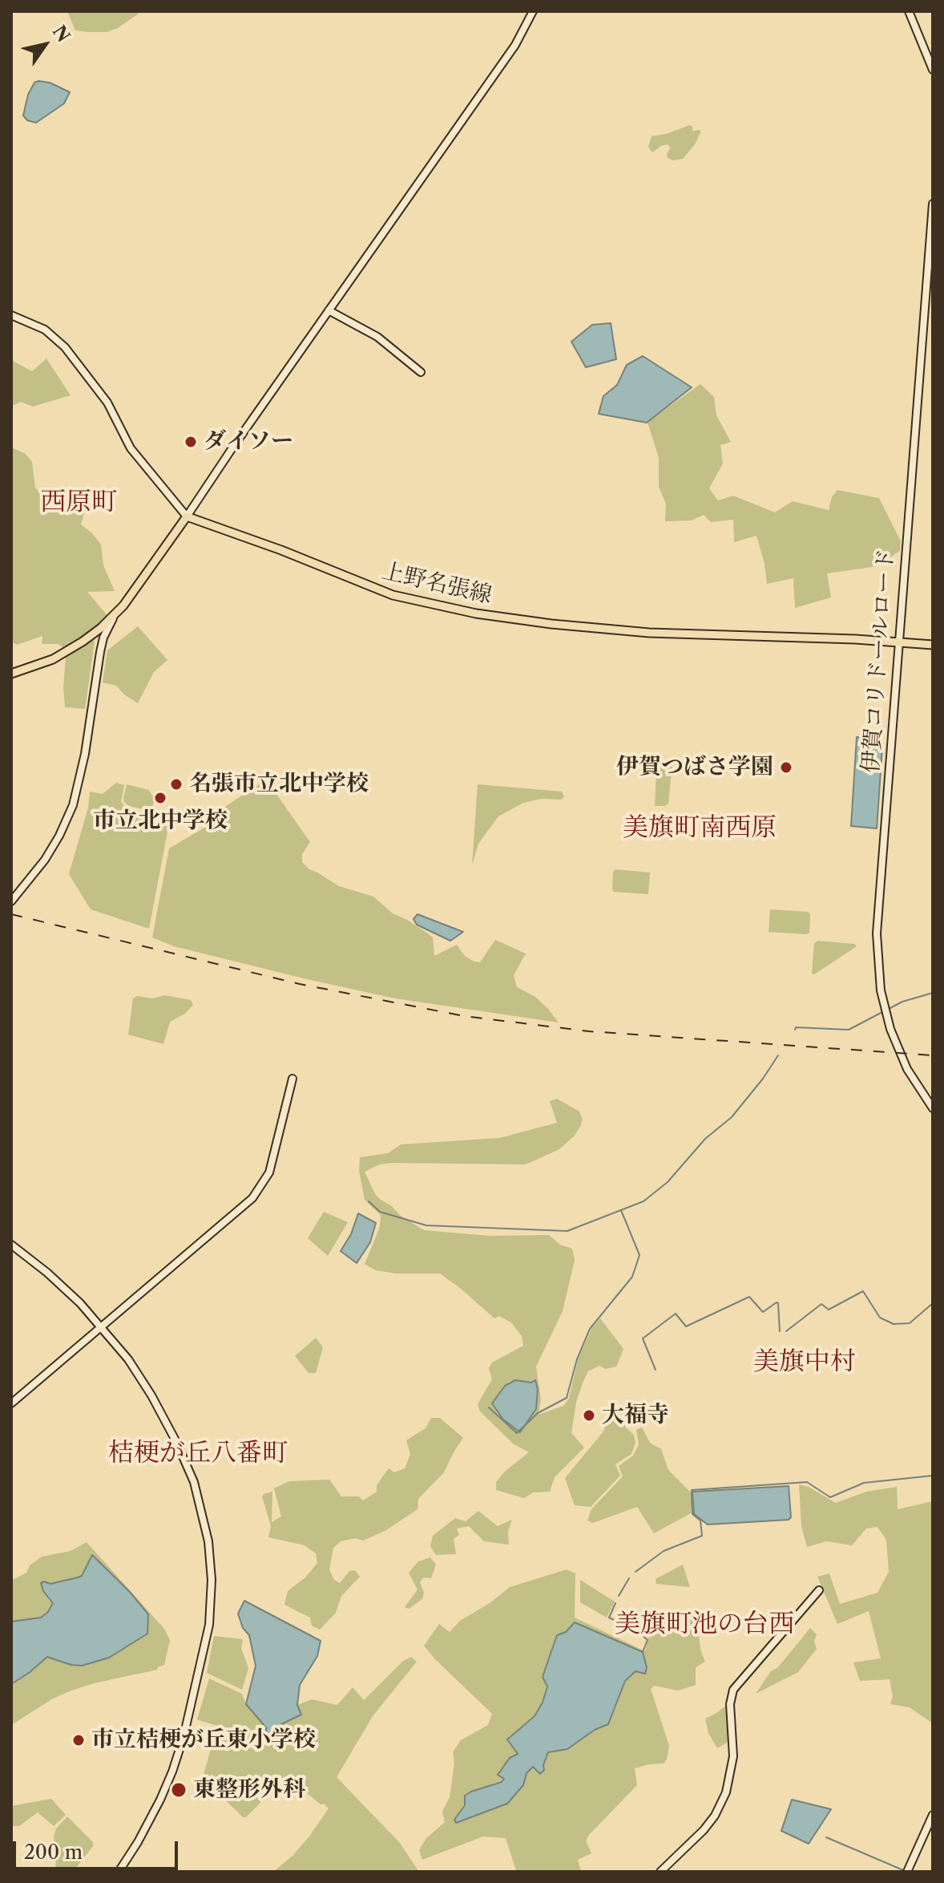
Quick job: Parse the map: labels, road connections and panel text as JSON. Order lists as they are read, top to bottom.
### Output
{
  "streets": {
    "main road": ["上野名張線"],
    "street": ["伊賀コリドールロード"]
  },
  "crossings": [
    ["上野名張線", "伊賀コリドールロード"]
  ],
  "districts": [
    "西原町",
    "美旗町南西原",
    "美旗中村",
    "桔梗が丘八番町",
    "美旗町池の台西"
  ],
  "places": [
    "ダイソー",
    "伊賀つばさ学園",
    "名張市立北中学校",
    "市立北中学校",
    "大福寺",
    "市立桔梗が丘東小学校",
    "東整形外科"
  ],
  "scale_bar": "200 m",
  "north": "top right"
}
